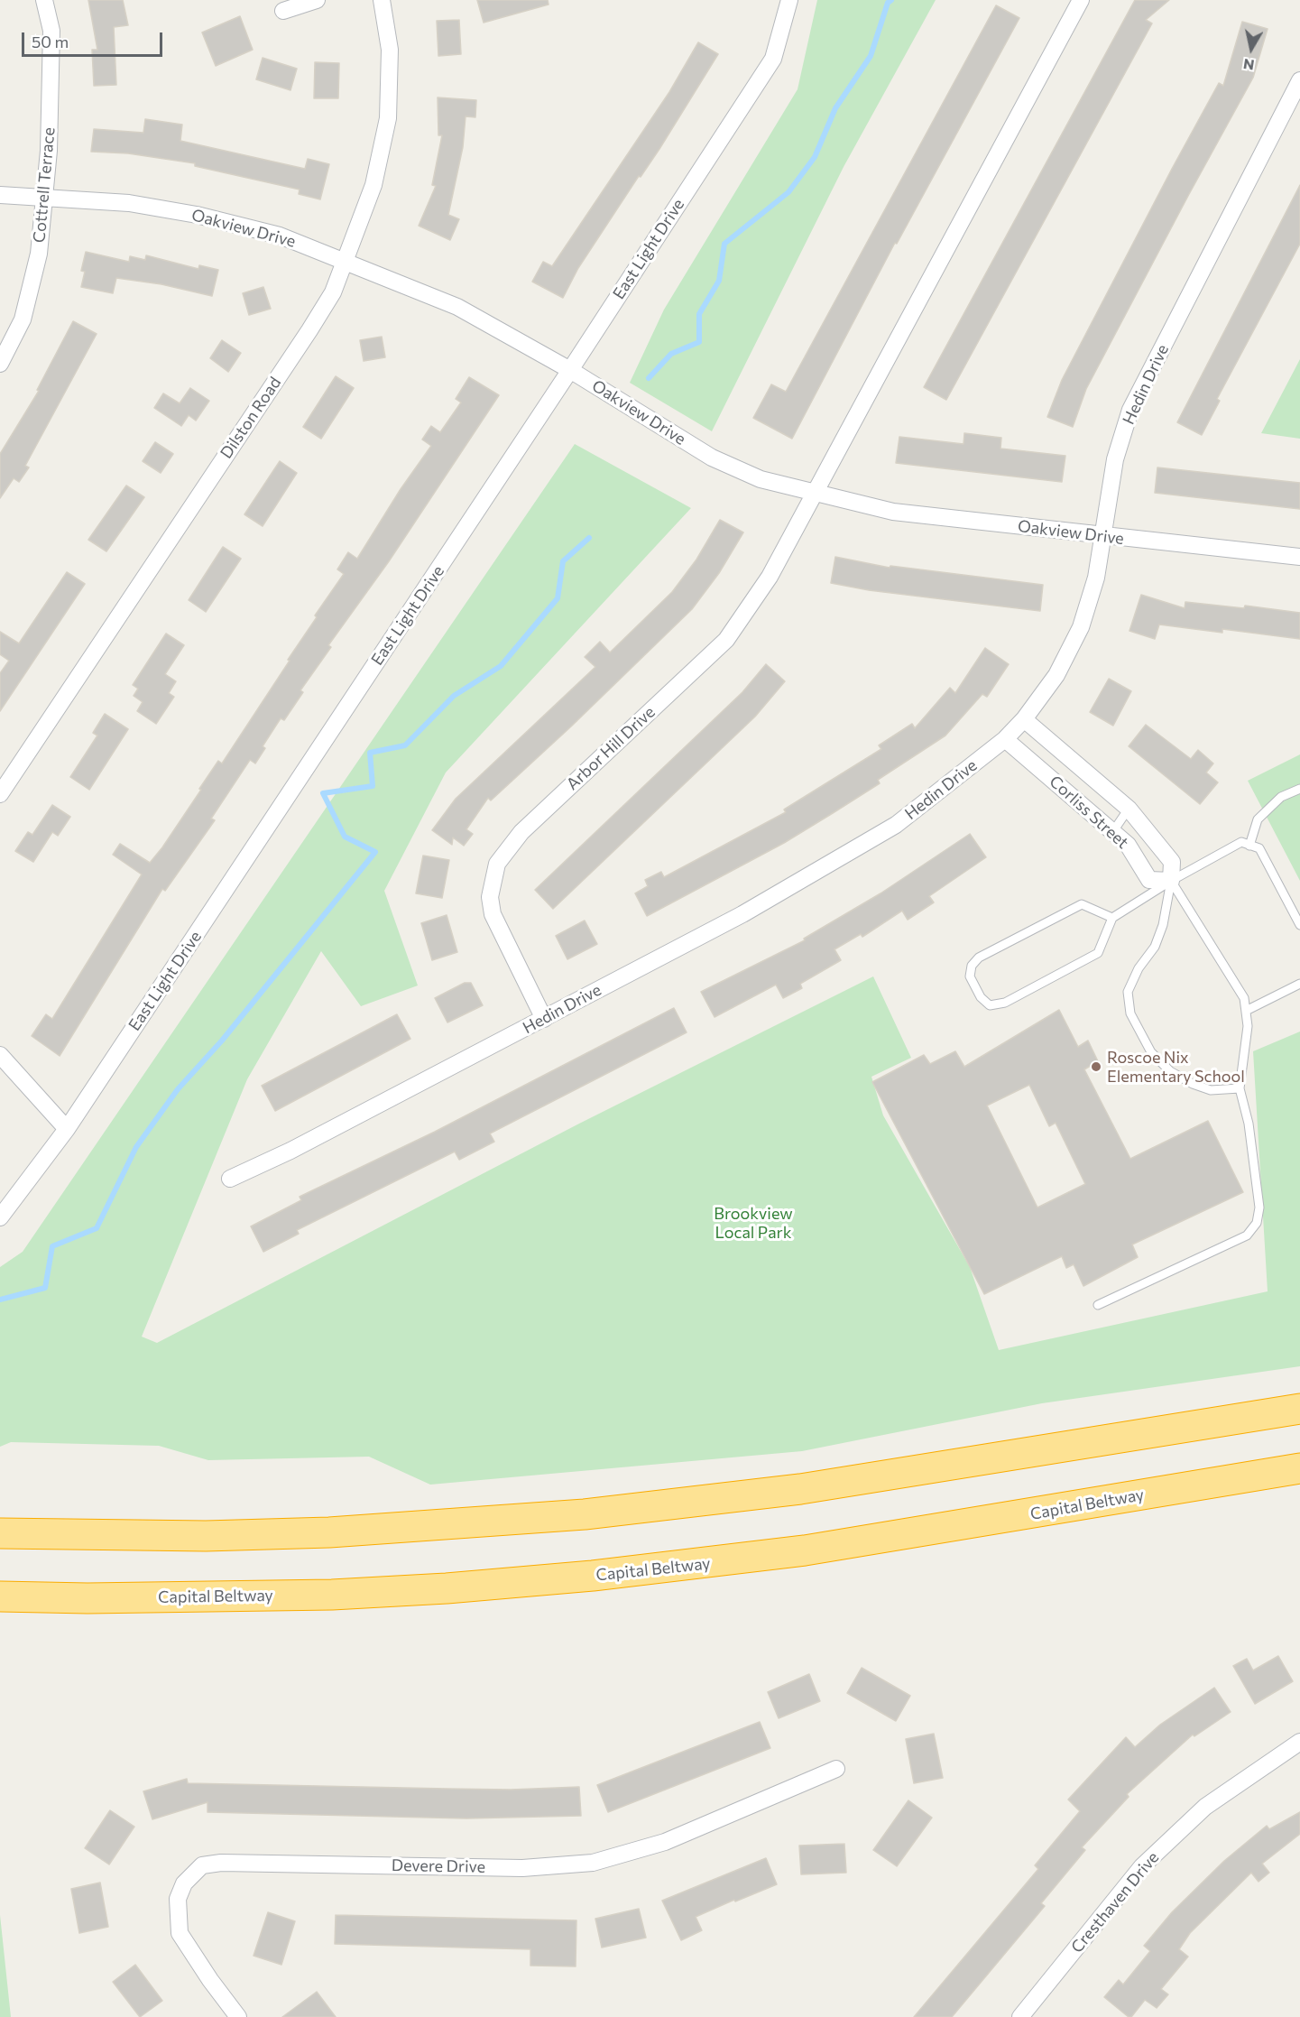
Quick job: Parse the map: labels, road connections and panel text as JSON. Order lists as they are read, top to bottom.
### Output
{
  "streets": {
    "highway": ["Capital Beltway"],
    "street": [
      "Cottrell Terrace",
      "Oakview Drive",
      "East Light Drive",
      "Hedin Drive",
      "Dilston Road",
      "Arbor Hill Drive",
      "Corliss Street",
      "Devere Drive",
      "Cresthaven Drive"
    ]
  },
  "crossings": [
    ["Cottrell Terrace", "Oakview Drive"],
    ["Oakview Drive", "East Light Drive"],
    ["Oakview Drive", "Hedin Drive"],
    ["Oakview Drive", "Dilston Road"],
    ["Oakview Drive", "Arbor Hill Drive"],
    ["Hedin Drive", "Arbor Hill Drive"],
    ["Hedin Drive", "Corliss Street"]
  ],
  "parks": ["Brookview Local Park"],
  "places": ["Roscoe Nix Elementary School"],
  "scale_bar": "50 m",
  "north": "bottom"
}
